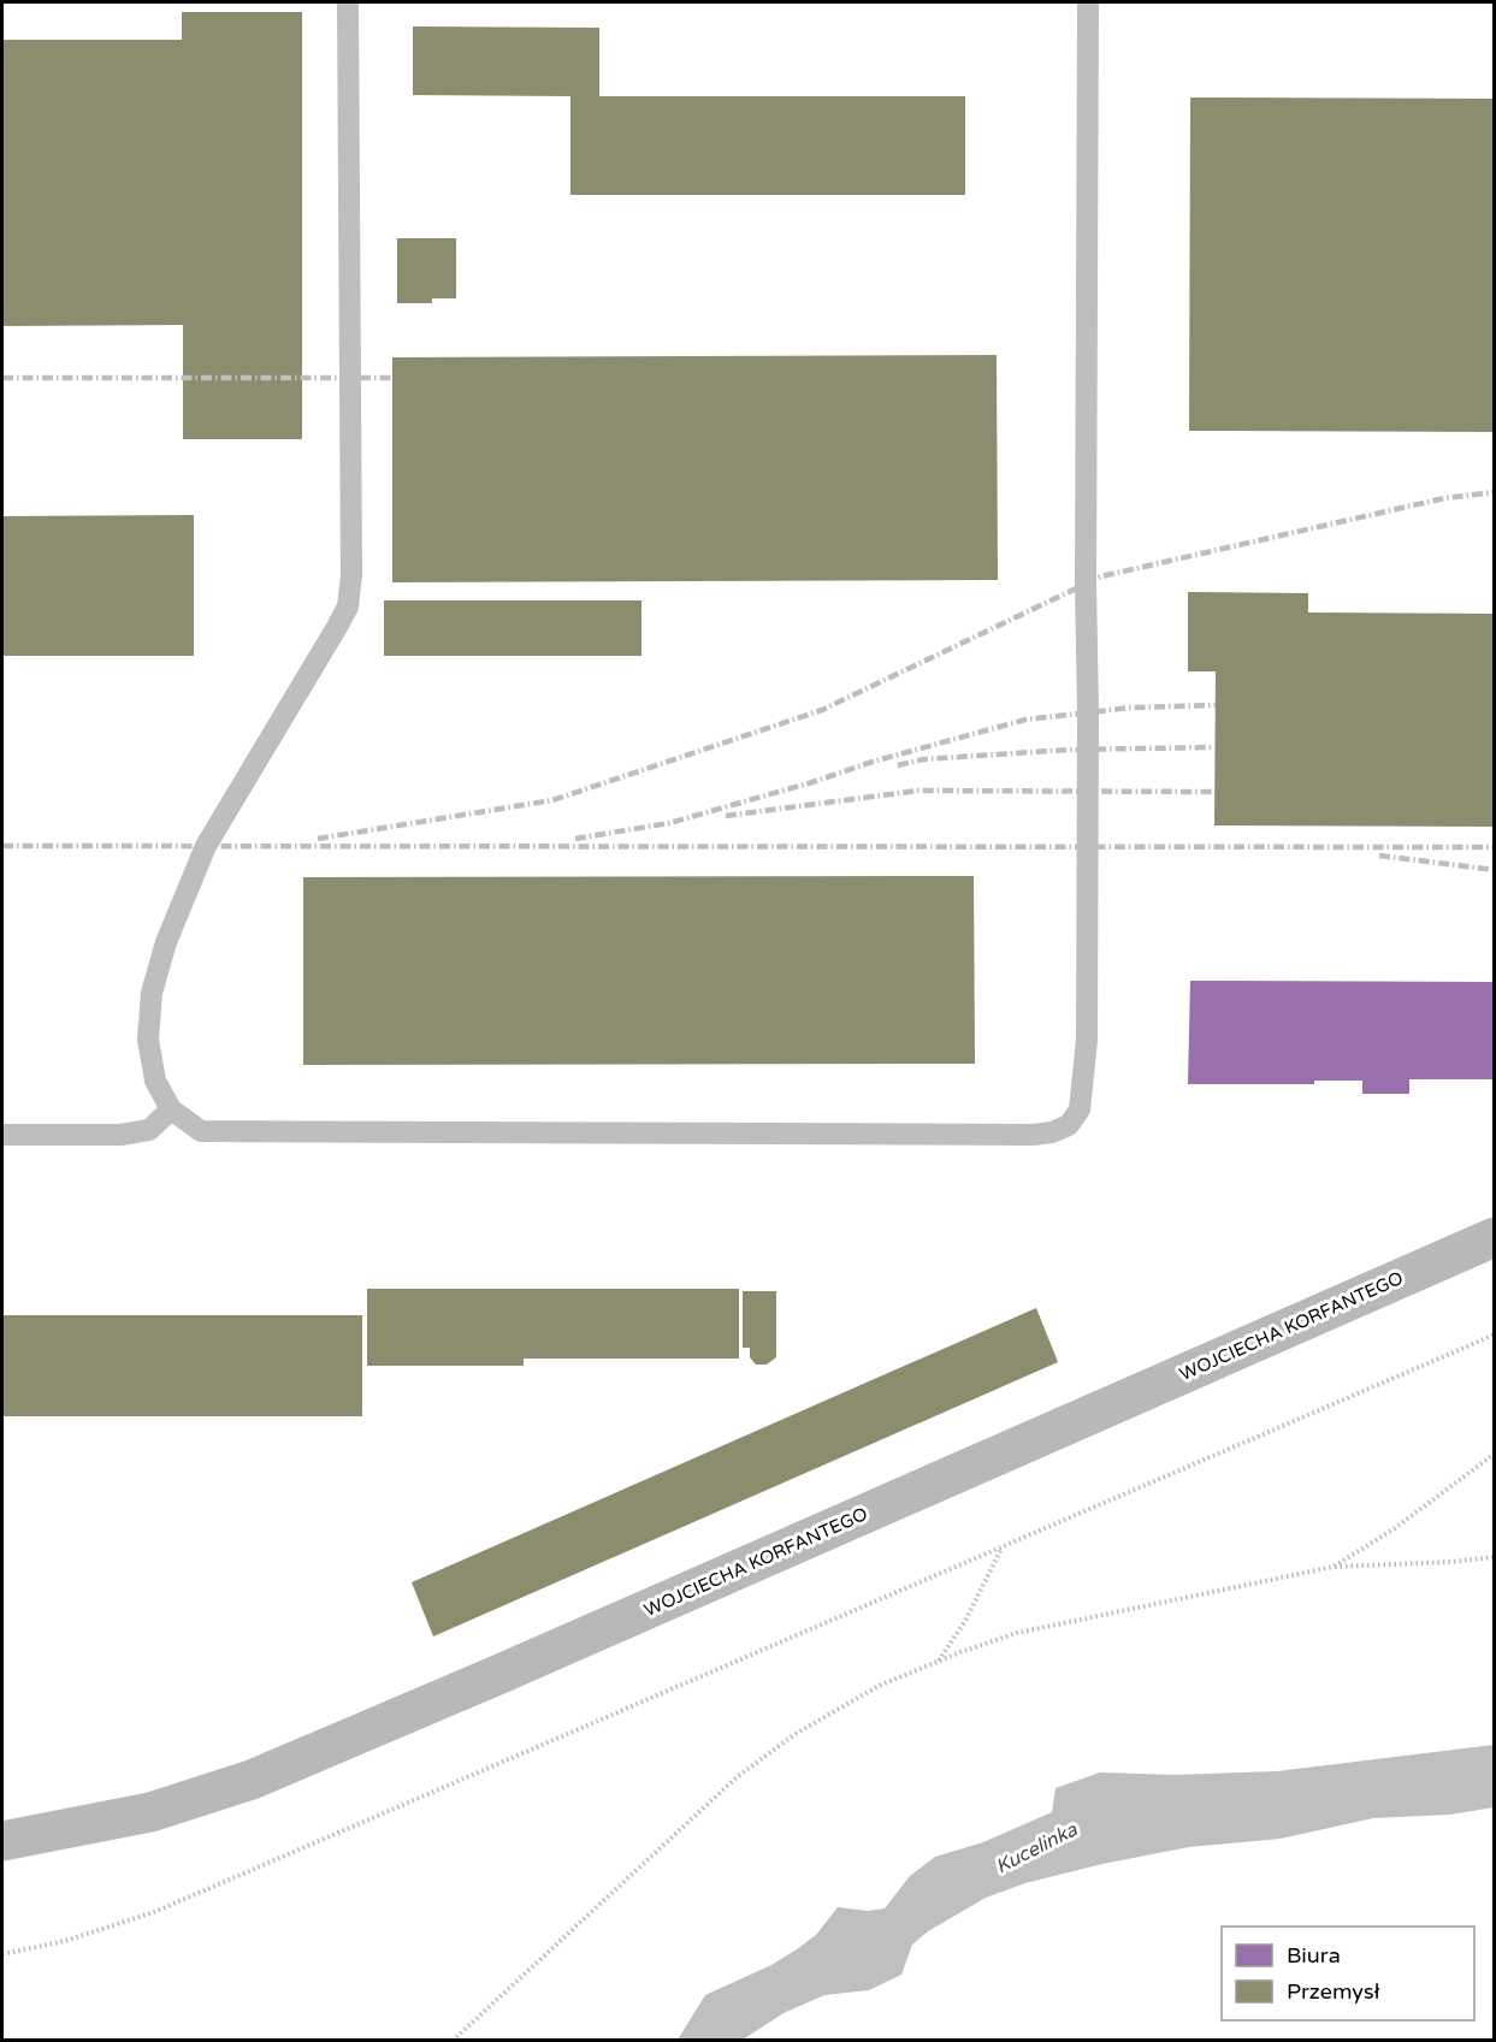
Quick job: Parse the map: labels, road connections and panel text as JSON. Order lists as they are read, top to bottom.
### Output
{
  "streets": {
    "street": ["WOJCIECHA KORFANTEGO"]
  },
  "water": ["Kucelinka"],
  "legend": ["Biura", "Przemysł"]
}
